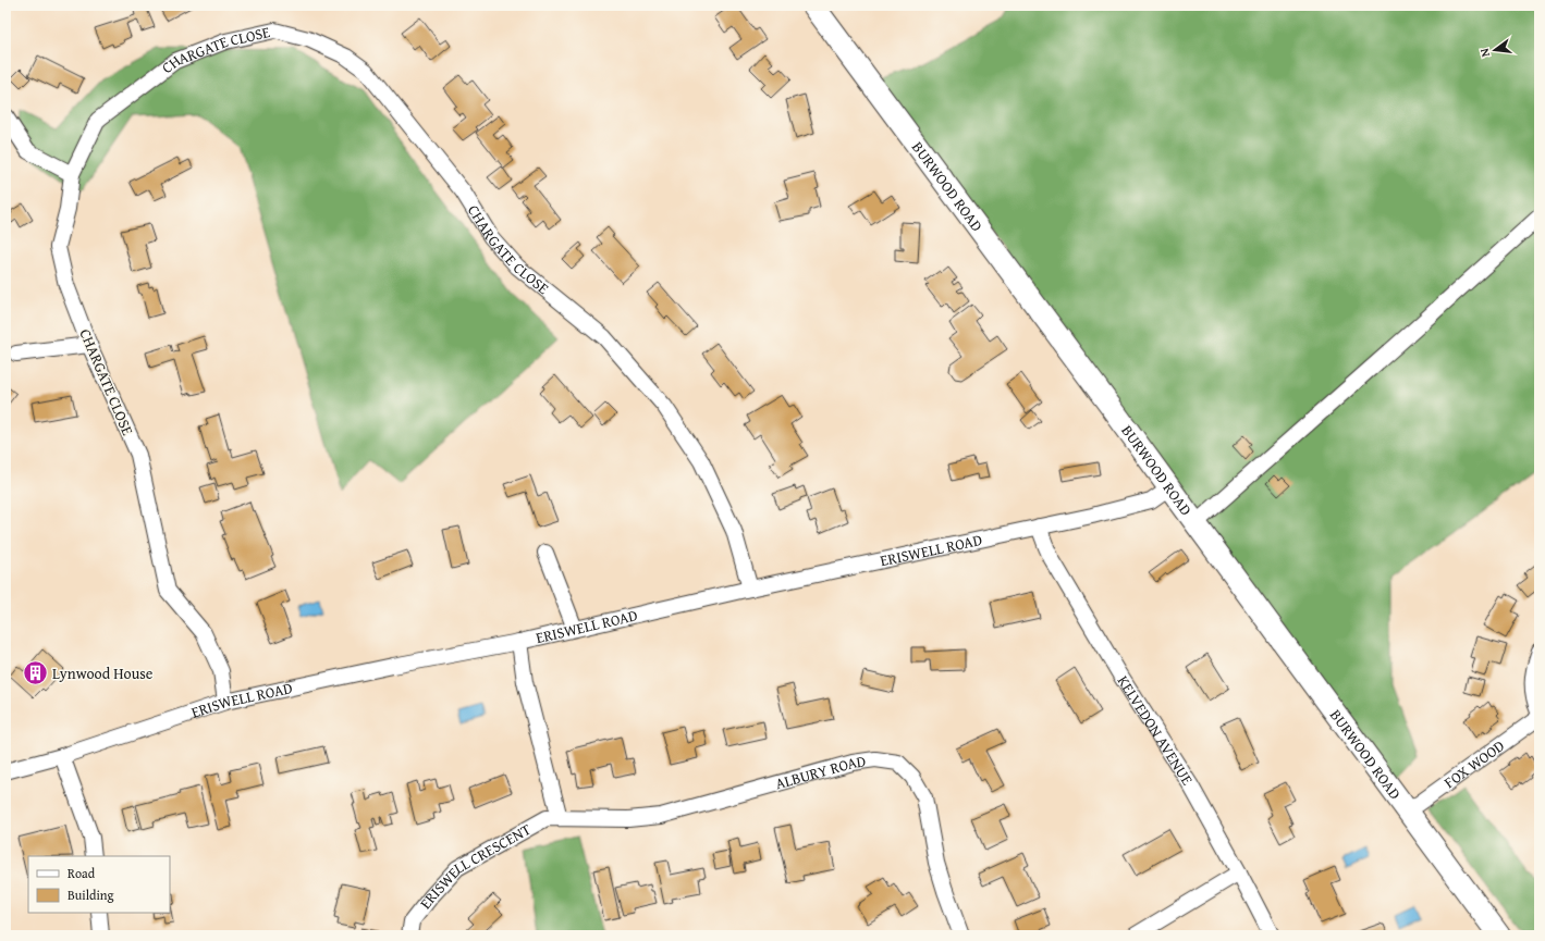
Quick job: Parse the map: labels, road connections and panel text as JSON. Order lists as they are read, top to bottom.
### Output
{
  "streets": {
    "street": [
      "CHARGATE CLOSE",
      "BURWOOD ROAD",
      "ERISWELL ROAD",
      "KELVEDON AVENUE",
      "FOX WOOD",
      "ALBURY ROAD",
      "ERISWELL CRESCENT"
    ]
  },
  "crossings": [
    ["CHARGATE CLOSE", "ERISWELL ROAD"],
    ["BURWOOD ROAD", "ERISWELL ROAD"],
    ["BURWOOD ROAD", "FOX WOOD"],
    ["ERISWELL ROAD", "KELVEDON AVENUE"],
    ["ALBURY ROAD", "ERISWELL CRESCENT"]
  ],
  "places": {
    "building": ["Lynwood House"]
  },
  "legend": ["Road", "Building"],
  "north": "left"
}
